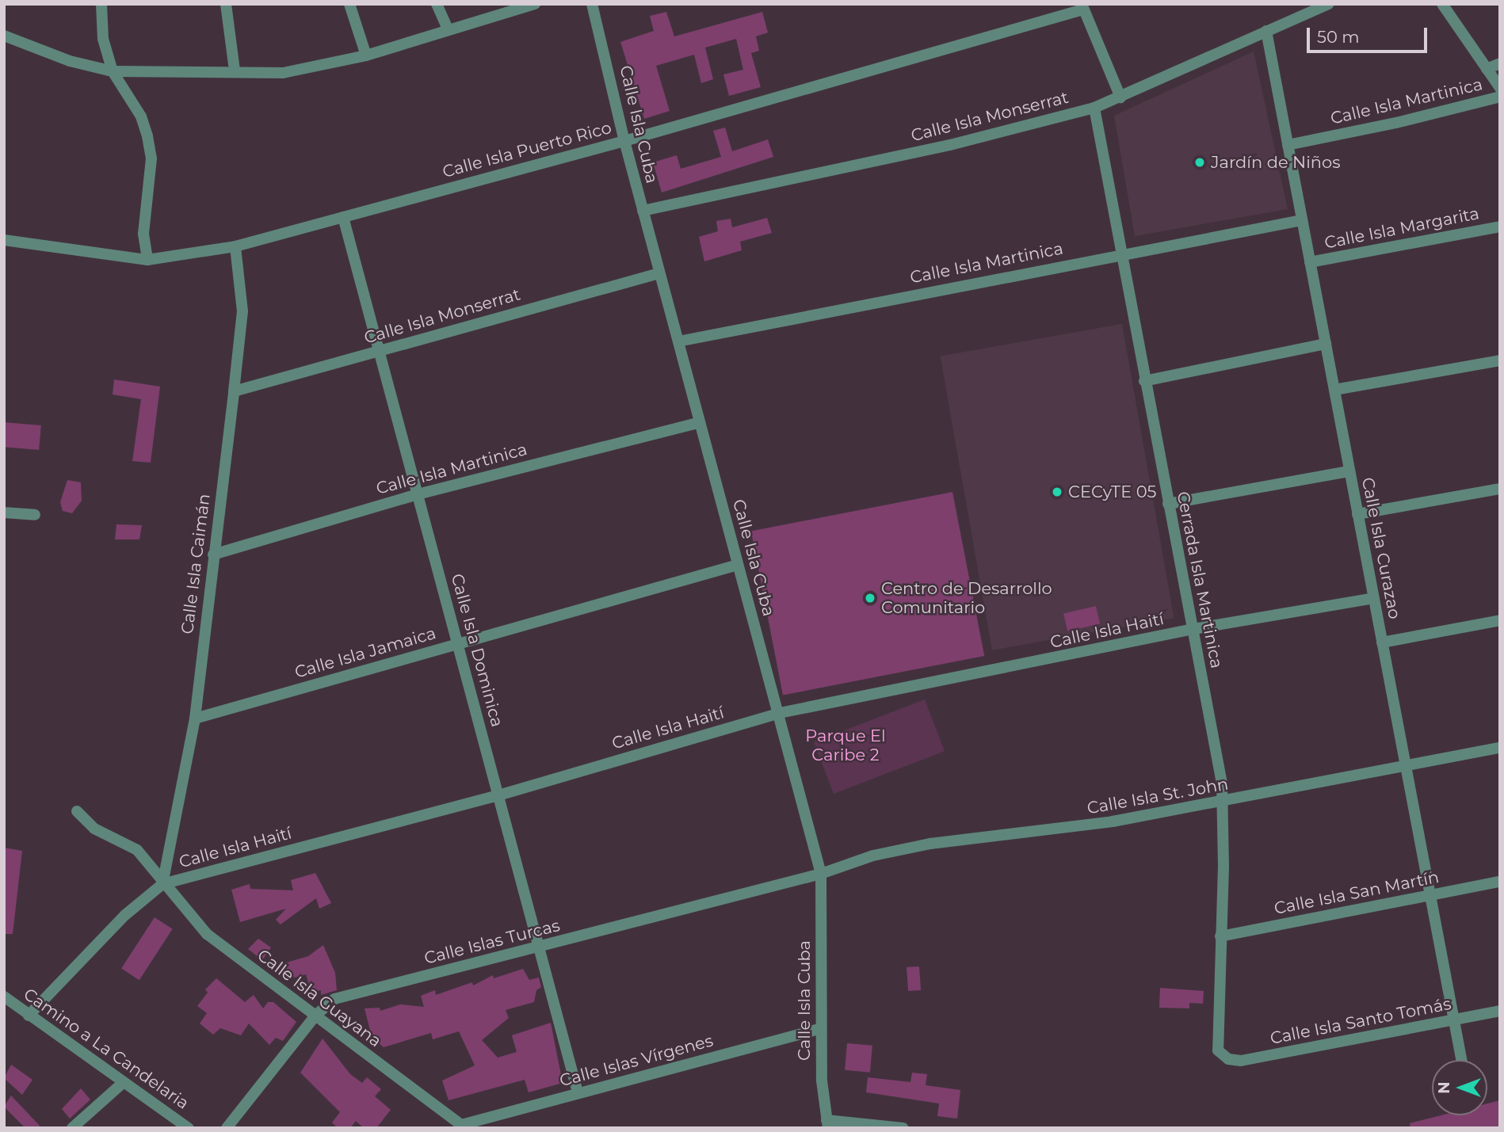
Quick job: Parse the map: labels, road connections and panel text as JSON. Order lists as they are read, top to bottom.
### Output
{
  "streets": {
    "street": [
      "Calle Isla Martinica",
      "Calle Isla Monserrat",
      "Calle Isla Cuba",
      "Calle Isla Puerto Rico",
      "Calle Isla Margarita",
      "Calle Isla Curazao",
      "Calle Isla Caimán",
      "Cerrada Isla Martinica",
      "Calle Isla Haití",
      "Calle Isla Dominica",
      "Calle Isla Jamaica",
      "Calle Isla St. John",
      "Calle Isla San Martín",
      "Calle Islas Turcas",
      "Calle Isla Guayana",
      "Calle Isla Santo Tomás",
      "Camino a La Candelaria",
      "Calle Islas Vírgenes"
    ]
  },
  "crossings": [
    ["Calle Isla Martinica", "Calle Isla Cuba"],
    ["Calle Isla Martinica", "Calle Isla Curazao"],
    ["Calle Isla Martinica", "Calle Isla Caimán"],
    ["Calle Isla Martinica", "Cerrada Isla Martinica"],
    ["Calle Isla Martinica", "Calle Isla Dominica"],
    ["Calle Isla Monserrat", "Calle Isla Cuba"],
    ["Calle Isla Monserrat", "Calle Isla Curazao"],
    ["Calle Isla Monserrat", "Calle Isla Caimán"],
    ["Calle Isla Monserrat", "Cerrada Isla Martinica"],
    ["Calle Isla Monserrat", "Calle Isla Dominica"],
    ["Calle Isla Cuba", "Calle Isla Puerto Rico"],
    ["Calle Isla Cuba", "Calle Isla Haití"],
    ["Calle Isla Cuba", "Calle Isla Jamaica"],
    ["Calle Isla Cuba", "Calle Isla St. John"],
    ["Calle Isla Cuba", "Calle Islas Turcas"],
    ["Calle Isla Cuba", "Calle Islas Vírgenes"],
    ["Calle Isla Puerto Rico", "Calle Isla Caimán"],
    ["Calle Isla Puerto Rico", "Calle Isla Dominica"],
    ["Calle Isla Margarita", "Calle Isla Curazao"],
    ["Calle Isla Curazao", "Calle Isla Haití"],
    ["Calle Isla Curazao", "Calle Isla St. John"],
    ["Calle Isla Curazao", "Calle Isla San Martín"],
    ["Calle Isla Curazao", "Calle Isla Santo Tomás"],
    ["Calle Isla Caimán", "Calle Isla Haití"],
    ["Calle Isla Caimán", "Calle Isla Jamaica"],
    ["Calle Isla Caimán", "Calle Isla Guayana"],
    ["Cerrada Isla Martinica", "Calle Isla Haití"],
    ["Cerrada Isla Martinica", "Calle Isla St. John"],
    ["Cerrada Isla Martinica", "Calle Isla San Martín"],
    ["Cerrada Isla Martinica", "Calle Isla Santo Tomás"],
    ["Calle Isla Haití", "Calle Isla Dominica"],
    ["Calle Isla Haití", "Calle Isla Guayana"],
    ["Calle Isla Haití", "Camino a La Candelaria"],
    ["Calle Isla Dominica", "Calle Isla Jamaica"],
    ["Calle Isla Dominica", "Calle Islas Turcas"],
    ["Calle Isla Dominica", "Calle Islas Vírgenes"],
    ["Calle Isla St. John", "Calle Islas Turcas"],
    ["Calle Islas Turcas", "Calle Isla Guayana"],
    ["Calle Isla Guayana", "Calle Islas Vírgenes"]
  ],
  "parks": ["Parque El Caribe 2"],
  "places": ["Jardín de Niños", "CECyTE 05", "Centro de Desarrollo Comunitario"],
  "scale_bar": "50 m",
  "north": "left"
}
